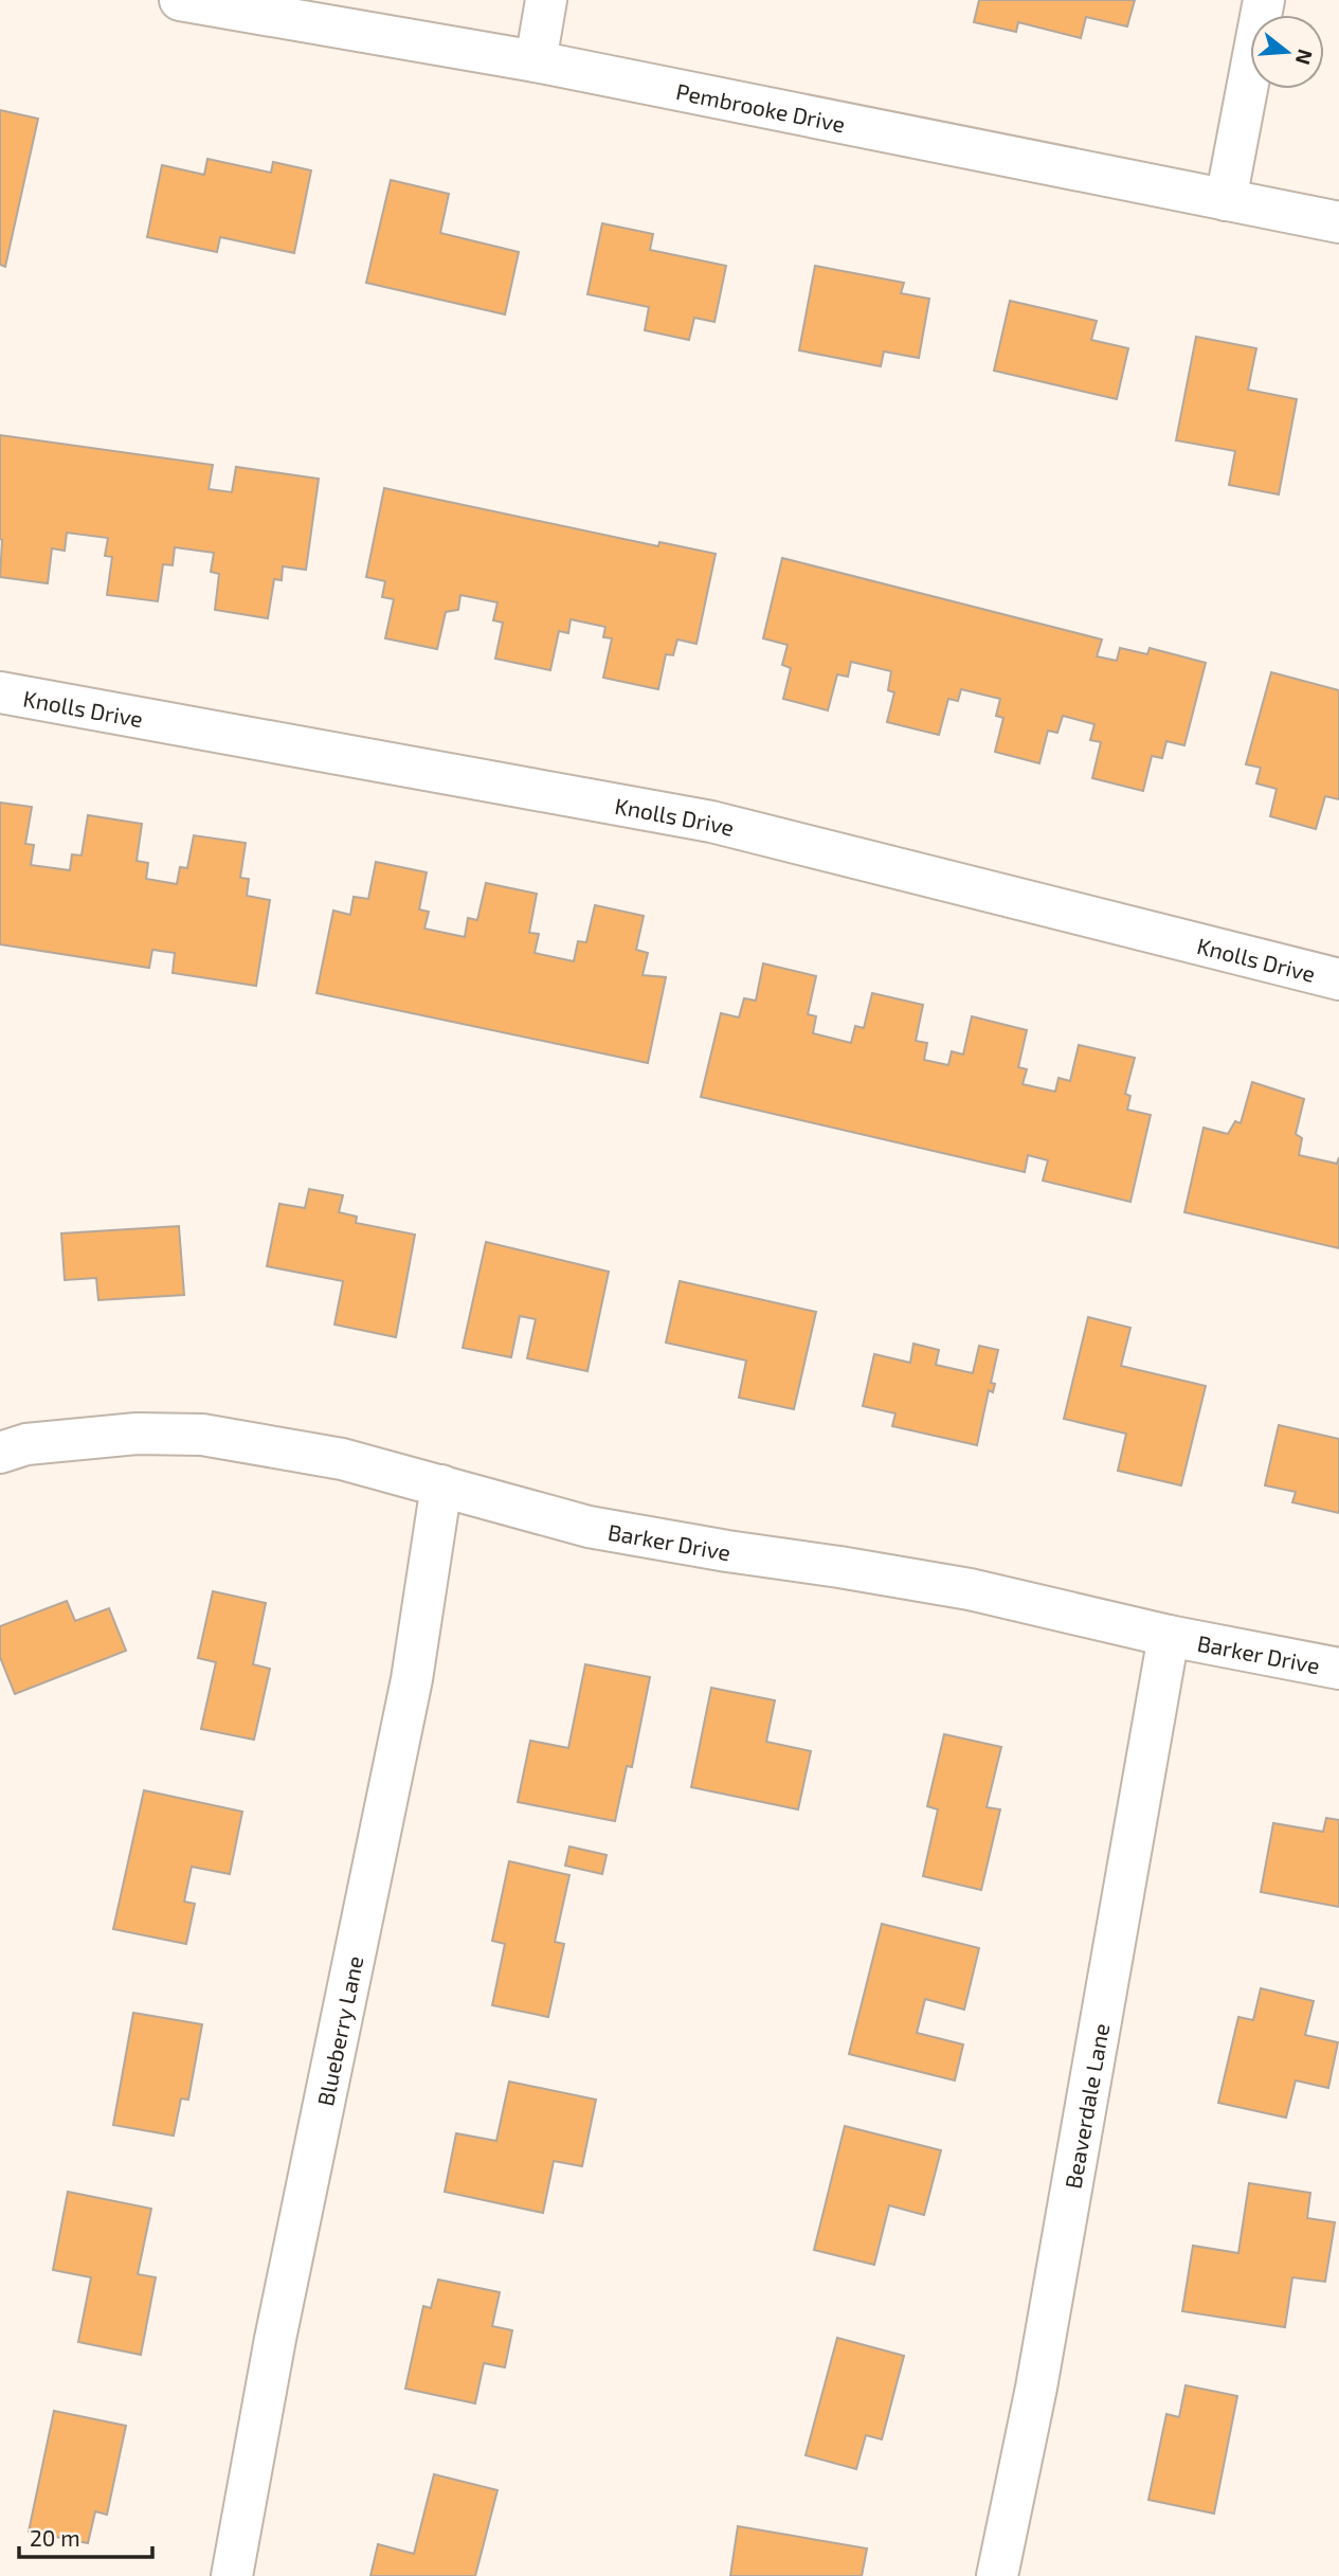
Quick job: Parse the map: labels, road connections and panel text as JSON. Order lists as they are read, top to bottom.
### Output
{
  "streets": {
    "street": [
      "Pembrooke Drive",
      "Knolls Drive",
      "Barker Drive",
      "Blueberry Lane",
      "Beaverdale Lane"
    ]
  },
  "crossings": [
    ["Barker Drive", "Blueberry Lane"],
    ["Barker Drive", "Beaverdale Lane"]
  ],
  "scale_bar": "20 m",
  "north": "right"
}
